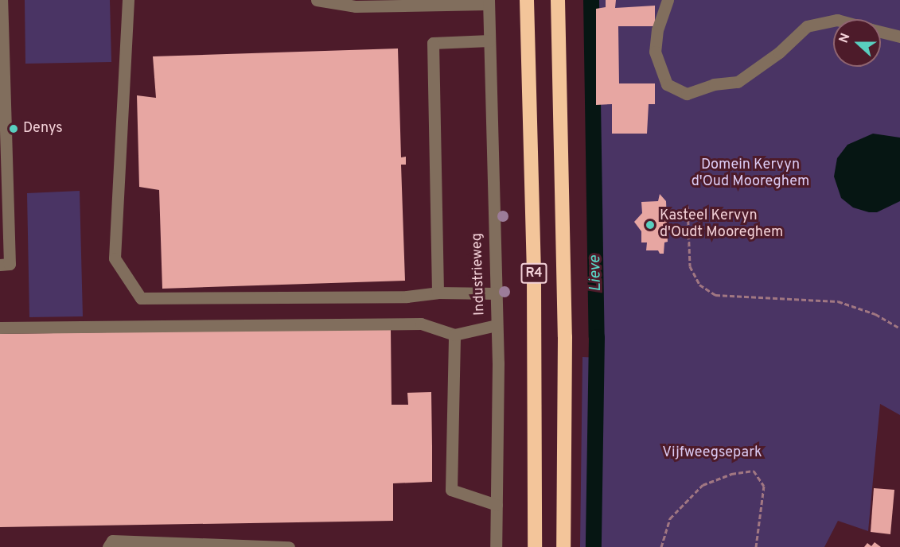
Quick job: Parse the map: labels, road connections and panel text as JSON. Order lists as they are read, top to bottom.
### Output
{
  "streets": {
    "highway": ["R4"],
    "street": ["Industrieweg"]
  },
  "water": ["Lieve"],
  "parks": ["Domein Kervyn d'Oud Mooreghem", "Vijfweegsepark"],
  "places": ["Denys", "Kasteel Kervyn d'Oudt Mooreghem"],
  "north": "left"
}
